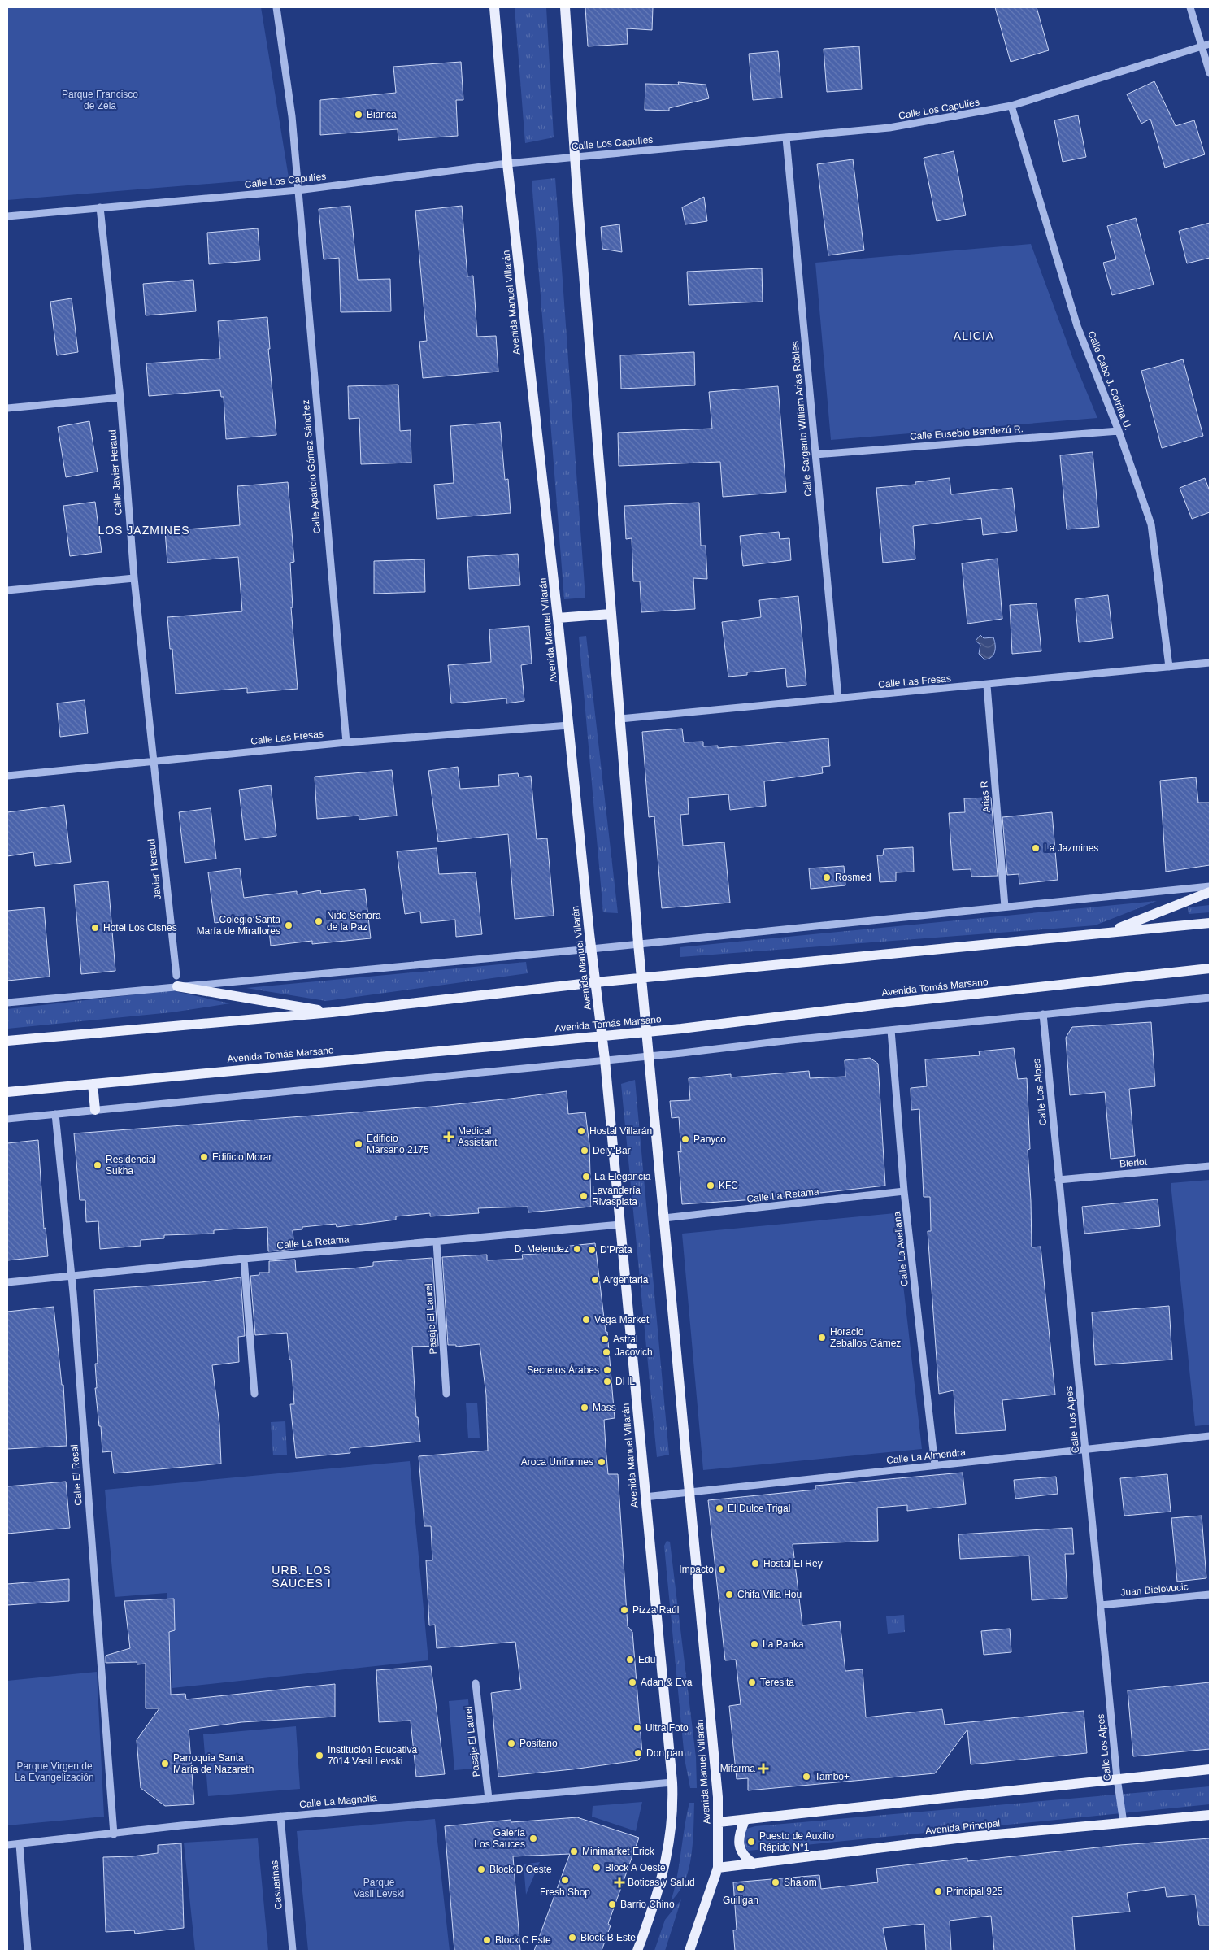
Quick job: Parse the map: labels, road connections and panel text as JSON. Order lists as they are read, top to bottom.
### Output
{
  "streets": {
    "main road": ["Avenida Manuel Villarán", "Avenida Tomás Marsano", "Avenida Principal"],
    "street": [
      "Calle Los Capulíes",
      "Calle Cabo J. Cotrina U.",
      "Calle Sargento William Arias Robles",
      "Calle Eusebio Bendezú R.",
      "Calle Aparicio Gómez Sánchez",
      "Calle Javier Heraud",
      "Calle Las Fresas",
      "Arias R",
      "Javier Heraud",
      "Calle Los Alpes",
      "Bleriot",
      "Calle La Retama",
      "Calle La Avellana",
      "Pasaje El Laurel",
      "Calle La Almendra",
      "Calle El Rosal",
      "Juan Bielovucic",
      "Calle La Magnolia",
      "Casuarinas"
    ]
  },
  "crossings": [
    ["Calle Los Capulíes", "Avenida Manuel Villarán"],
    ["Calle Los Capulíes", "Calle Cabo J. Cotrina U."],
    ["Calle Los Capulíes", "Calle Sargento William Arias Robles"],
    ["Calle Los Capulíes", "Calle Aparicio Gómez Sánchez"],
    ["Calle Los Capulíes", "Calle Javier Heraud"],
    ["Avenida Manuel Villarán", "Calle Las Fresas"],
    ["Avenida Manuel Villarán", "Avenida Tomás Marsano"],
    ["Avenida Manuel Villarán", "Calle La Retama"],
    ["Avenida Manuel Villarán", "Calle La Almendra"],
    ["Avenida Manuel Villarán", "Calle La Magnolia"],
    ["Avenida Manuel Villarán", "Avenida Principal"],
    ["Calle Cabo J. Cotrina U.", "Calle Eusebio Bendezú R."],
    ["Calle Cabo J. Cotrina U.", "Calle Las Fresas"],
    ["Calle Sargento William Arias Robles", "Calle Eusebio Bendezú R."],
    ["Calle Sargento William Arias Robles", "Calle Las Fresas"],
    ["Calle Aparicio Gómez Sánchez", "Calle Las Fresas"],
    ["Calle Javier Heraud", "Calle Las Fresas"],
    ["Calle Javier Heraud", "Javier Heraud"],
    ["Calle Las Fresas", "Arias R"],
    ["Calle Las Fresas", "Javier Heraud"],
    ["Calle Los Alpes", "Bleriot"],
    ["Calle Los Alpes", "Calle La Almendra"],
    ["Calle Los Alpes", "Juan Bielovucic"],
    ["Calle Los Alpes", "Avenida Principal"],
    ["Calle La Retama", "Calle La Avellana"],
    ["Calle La Retama", "Pasaje El Laurel"],
    ["Calle La Retama", "Calle El Rosal"],
    ["Calle La Avellana", "Calle La Almendra"],
    ["Pasaje El Laurel", "Calle La Magnolia"],
    ["Calle El Rosal", "Calle La Magnolia"],
    ["Calle La Magnolia", "Casuarinas"]
  ],
  "districts": ["ALICIA", "LOS JAZMINES", "URB. LOS SAUCES I"],
  "parks": ["Parque Francisco de Zela", "Parque Virgen de La Evangelización", "Parque Vasil Levski"],
  "places": {
    "other": [
      "Bianca",
      "La Jazmines",
      "Rosmed",
      "Nido Señora de la Paz",
      "Colegio Santa María de Miraflores",
      "Hotel Los Cisnes",
      "Hostal Villarán",
      "Panyco",
      "Edificio Marsano 2175",
      "Dely-Bar",
      "Edificio Morar",
      "Residencial Sukha",
      "La Elegancia",
      "KFC",
      "Lavandería Rivasplata",
      "D. Melendez",
      "D'Prata",
      "Argentaria",
      "Vega Market",
      "Horacio Zeballos Gámez",
      "Astral",
      "Jacovich",
      "Secretos Árabes",
      "DHL",
      "Mass",
      "Aroca Uniformes",
      "El Dulce Trigal",
      "Hostal El Rey",
      "Impacto",
      "Chifa Villa Hou",
      "Pizza Raúl",
      "La Panka",
      "Edu",
      "Adan & Eva",
      "Teresita",
      "Ultra Foto",
      "Positano",
      "Don pan",
      "Institución Educativa 7014 Vasil Levski",
      "Parroquia Santa María de Nazareth",
      "Tambo+",
      "Galería Los Sauces",
      "Puesto de Auxilio Rápido N°1",
      "Minimarket Erick",
      "Block A Oeste",
      "Block D Oeste",
      "Fresh Shop",
      "Shalom",
      "Guiligan",
      "Principal 925",
      "Barrio Chino",
      "Block B Este",
      "Block C Este"
    ],
    "health": ["Medical Assistant", "Mifarma", "Boticas y Salud"]
  }
}
